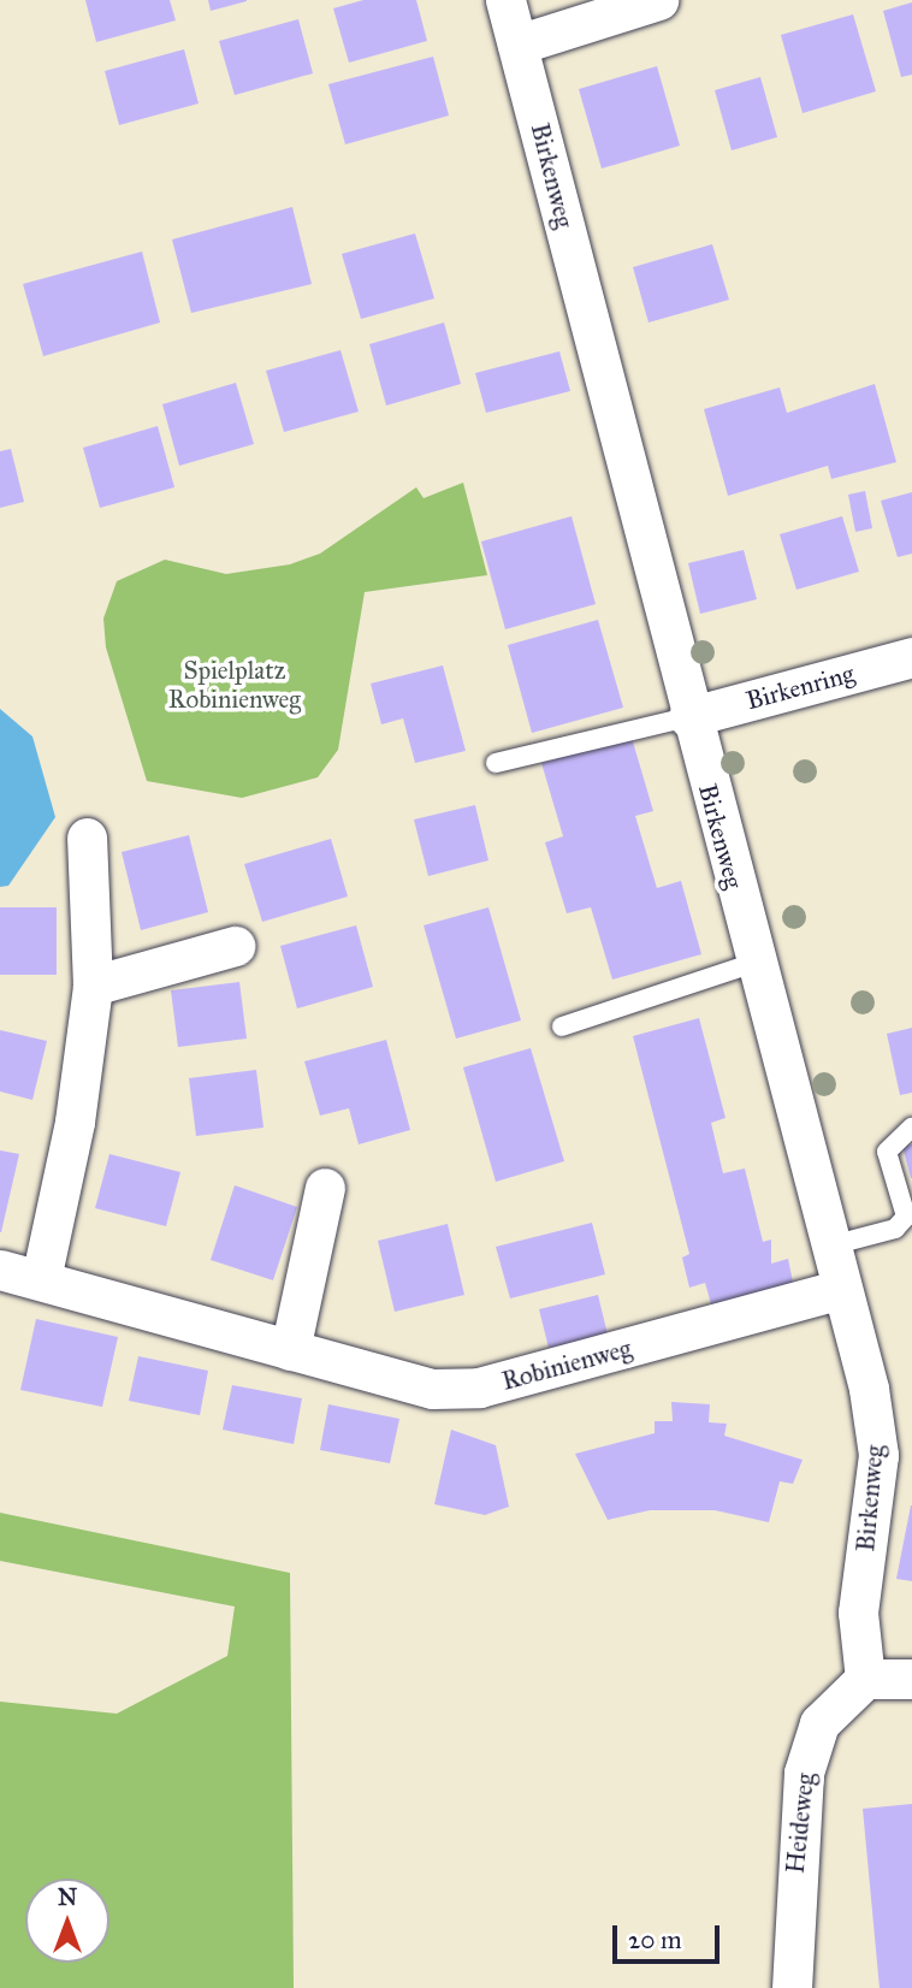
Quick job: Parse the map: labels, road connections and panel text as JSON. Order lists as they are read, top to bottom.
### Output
{
  "streets": {
    "street": [
      "Birkenweg",
      "Birkenring",
      "Robinienweg",
      "Heideweg"
    ]
  },
  "crossings": [
    ["Birkenweg", "Birkenring"],
    ["Birkenweg", "Robinienweg"],
    ["Birkenweg", "Heideweg"]
  ],
  "parks": ["Spielplatz Robinienweg"],
  "scale_bar": "20 m",
  "north": "top"
}
